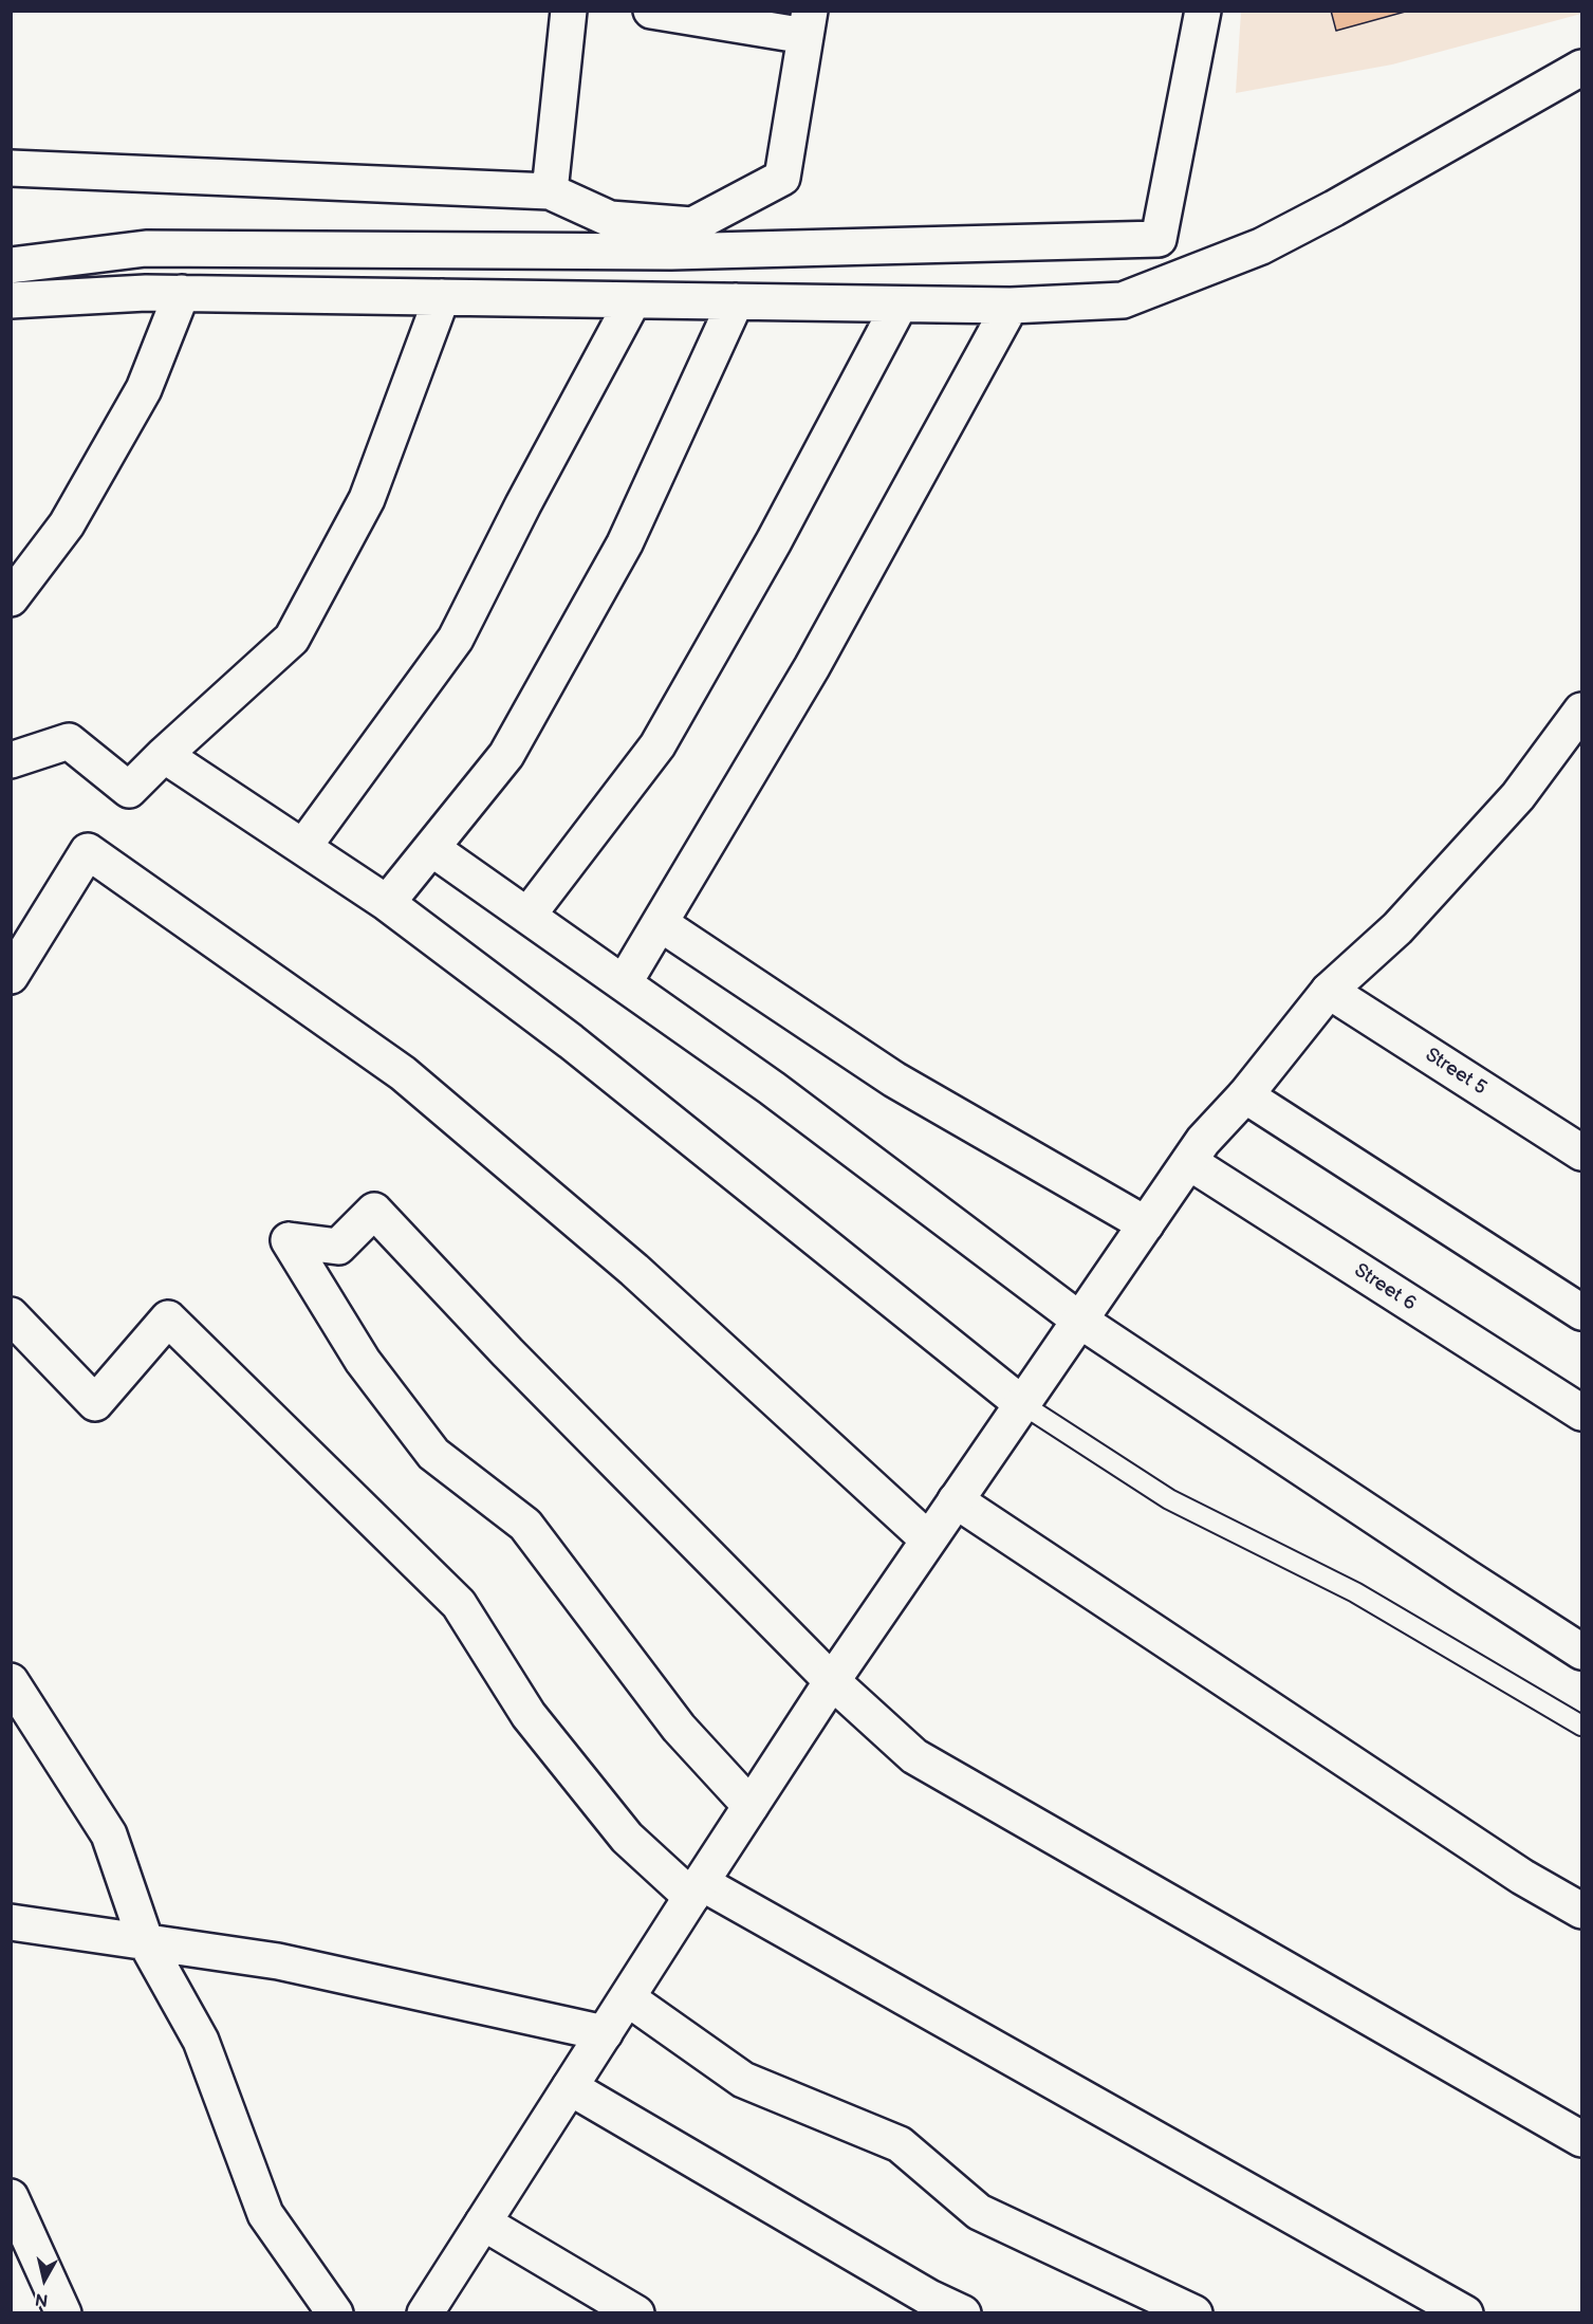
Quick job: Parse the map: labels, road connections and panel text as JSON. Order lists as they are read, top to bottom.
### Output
{
  "streets": {
    "street": ["Street 5", "Street 6"]
  },
  "north": "bottom"
}
